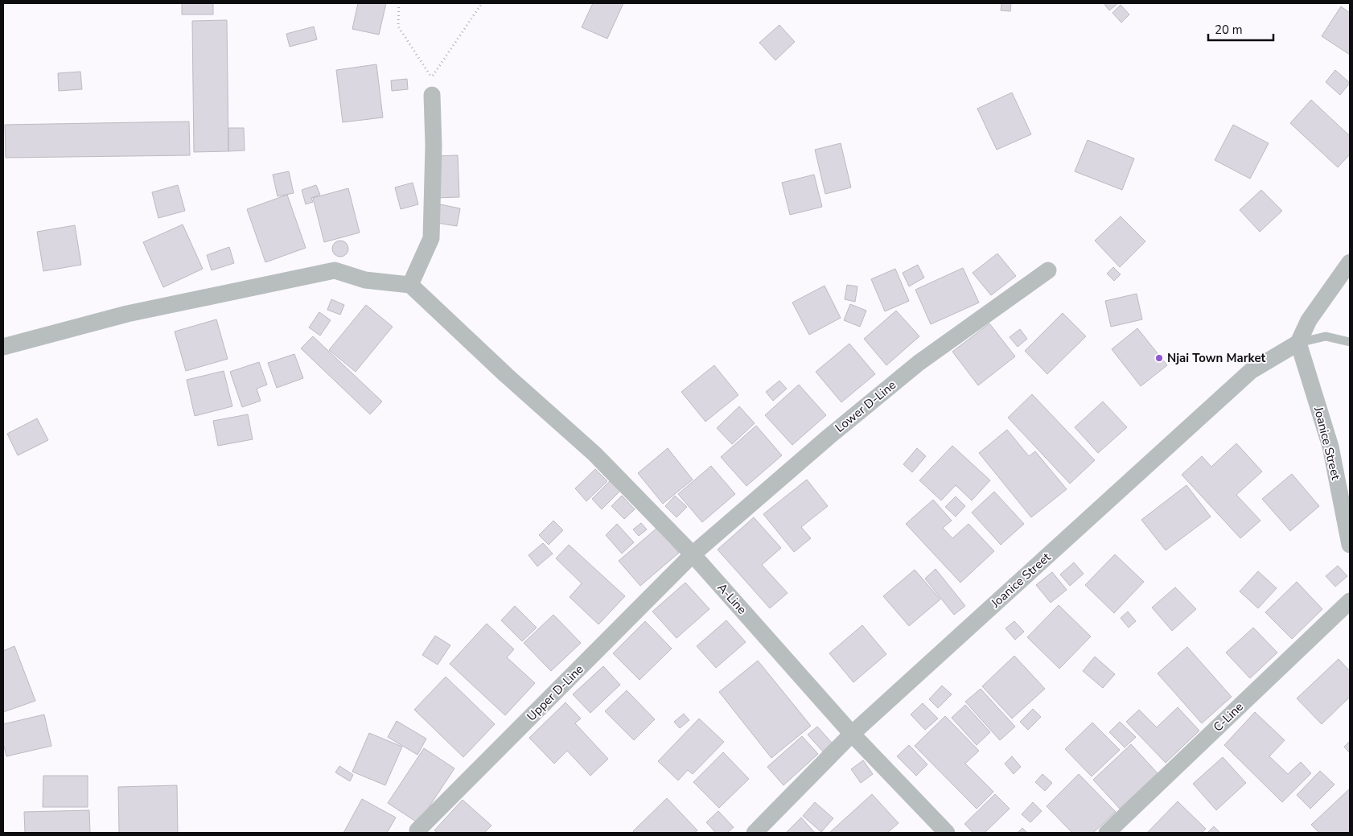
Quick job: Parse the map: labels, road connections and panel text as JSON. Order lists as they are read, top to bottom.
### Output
{
  "streets": {
    "street": [
      "Lower D-Line",
      "Joanice Street",
      "A-Line",
      "Upper D-Line",
      "C-Line"
    ]
  },
  "crossings": [
    ["Lower D-Line", "A-Line"],
    ["Lower D-Line", "Upper D-Line"],
    ["Joanice Street", "A-Line"],
    ["A-Line", "Upper D-Line"]
  ],
  "places": ["Njai Town Market"],
  "scale_bar": "20 m"
}
